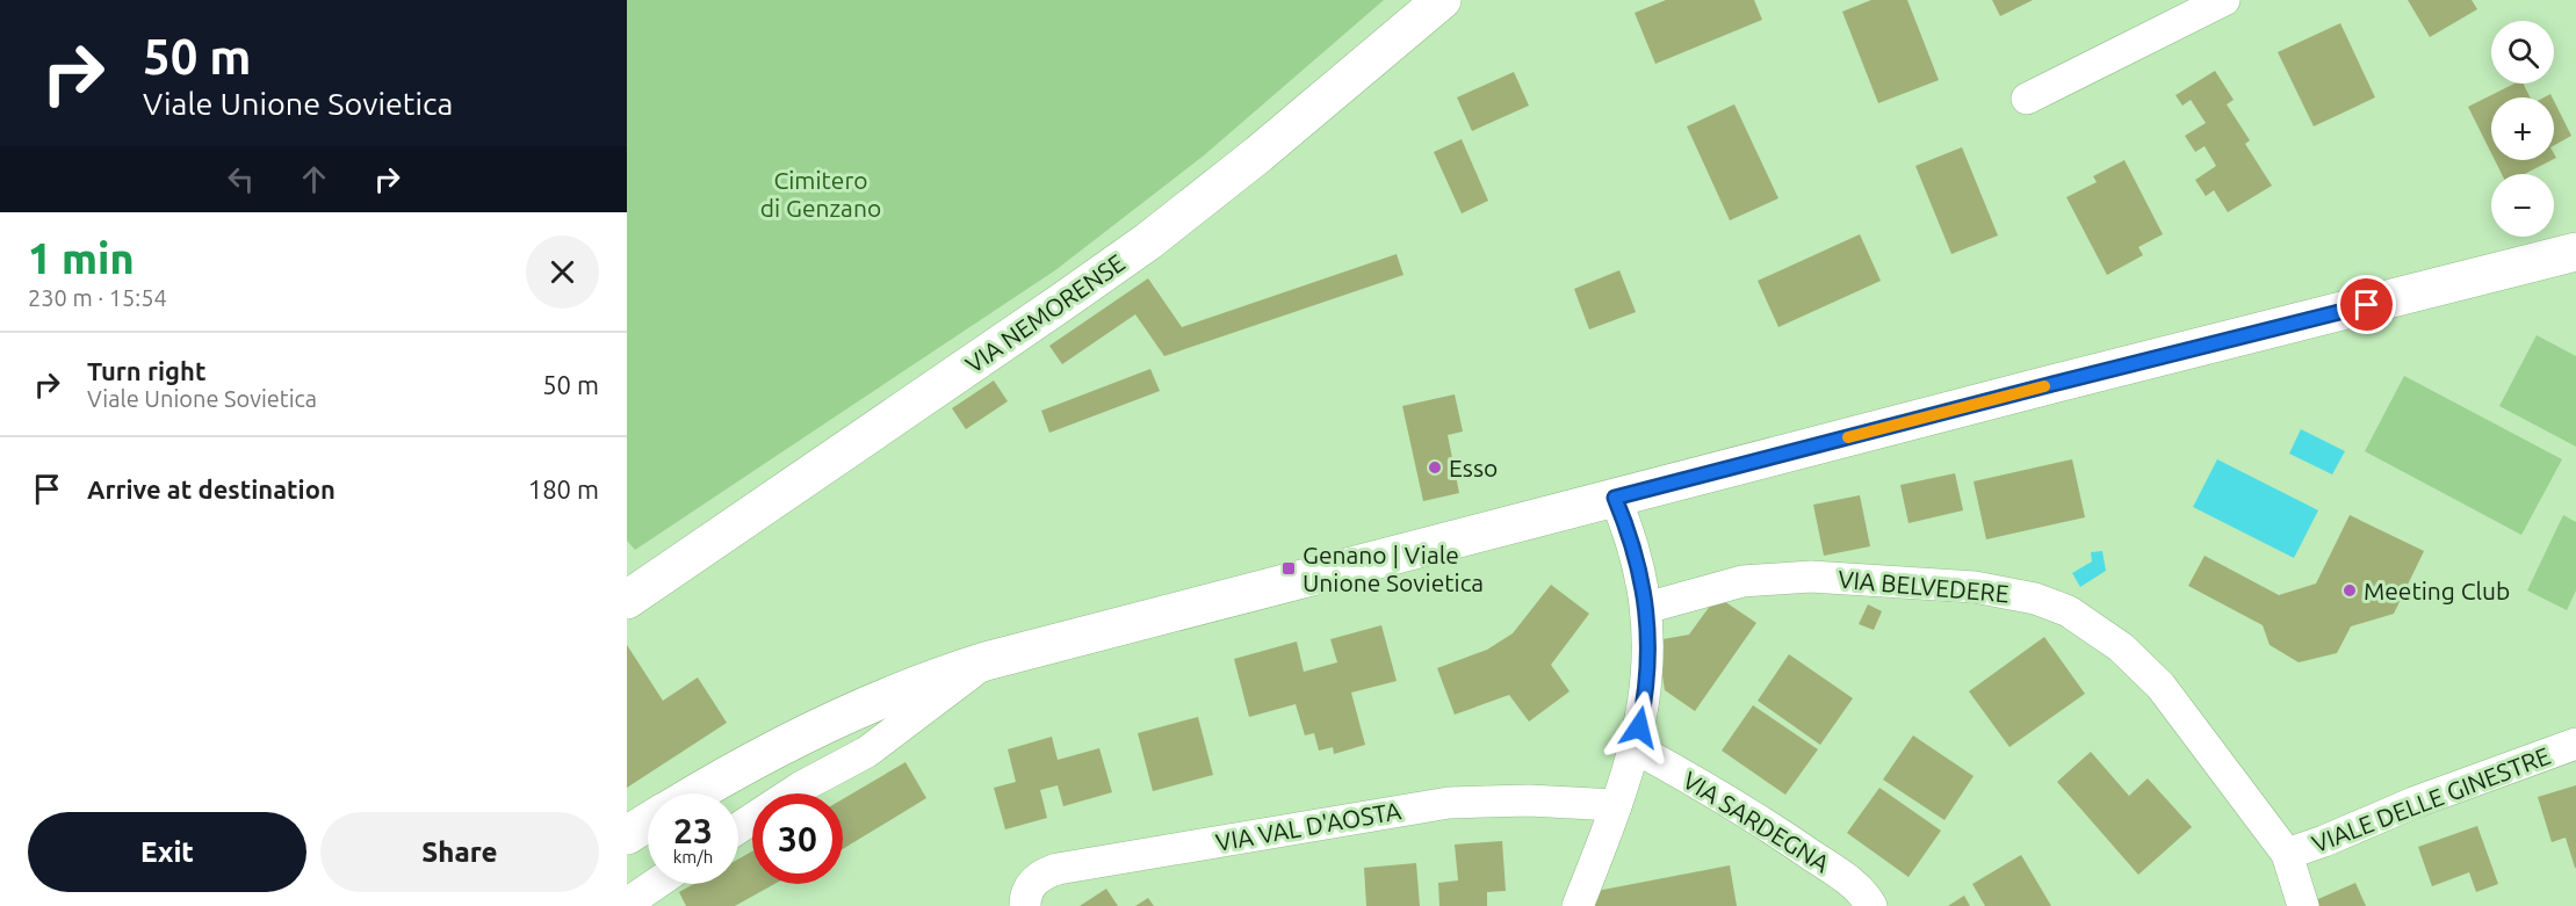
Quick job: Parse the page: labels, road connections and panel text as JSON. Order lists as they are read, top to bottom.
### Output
{
  "streets": {
    "main road": ["VIA NEMORENSE"],
    "street": [
      "VIA BELVEDERE",
      "VIALE DELLE GINESTRE",
      "VIA SARDEGNA",
      "VIA VAL D'AOSTA"
    ]
  },
  "crossings": [
    ["VIA BELVEDERE", "VIALE DELLE GINESTRE"]
  ],
  "parks": ["Cimitero di Genzano"],
  "places": {
    "other": ["Esso", "Meeting Club"],
    "transit": ["Genano | Viale Unione Sovietica"]
  },
  "page": {
    "turn": ["50 m", "Viale Unione Sovietica"],
    "map_buttons": ["+", "−"],
    "heading": ["1 min", "230 m · 15:54"],
    "list": [
      {
        "name": "Turn right",
        "note": "Viale Unione Sovietica",
        "value": "50 m"
      },
      {
        "name": "Arrive at destination",
        "value": "180 m"
      }
    ],
    "speed": "23 km/h",
    "limit": "30",
    "buttons": ["Exit", "Share"]
  }
}
